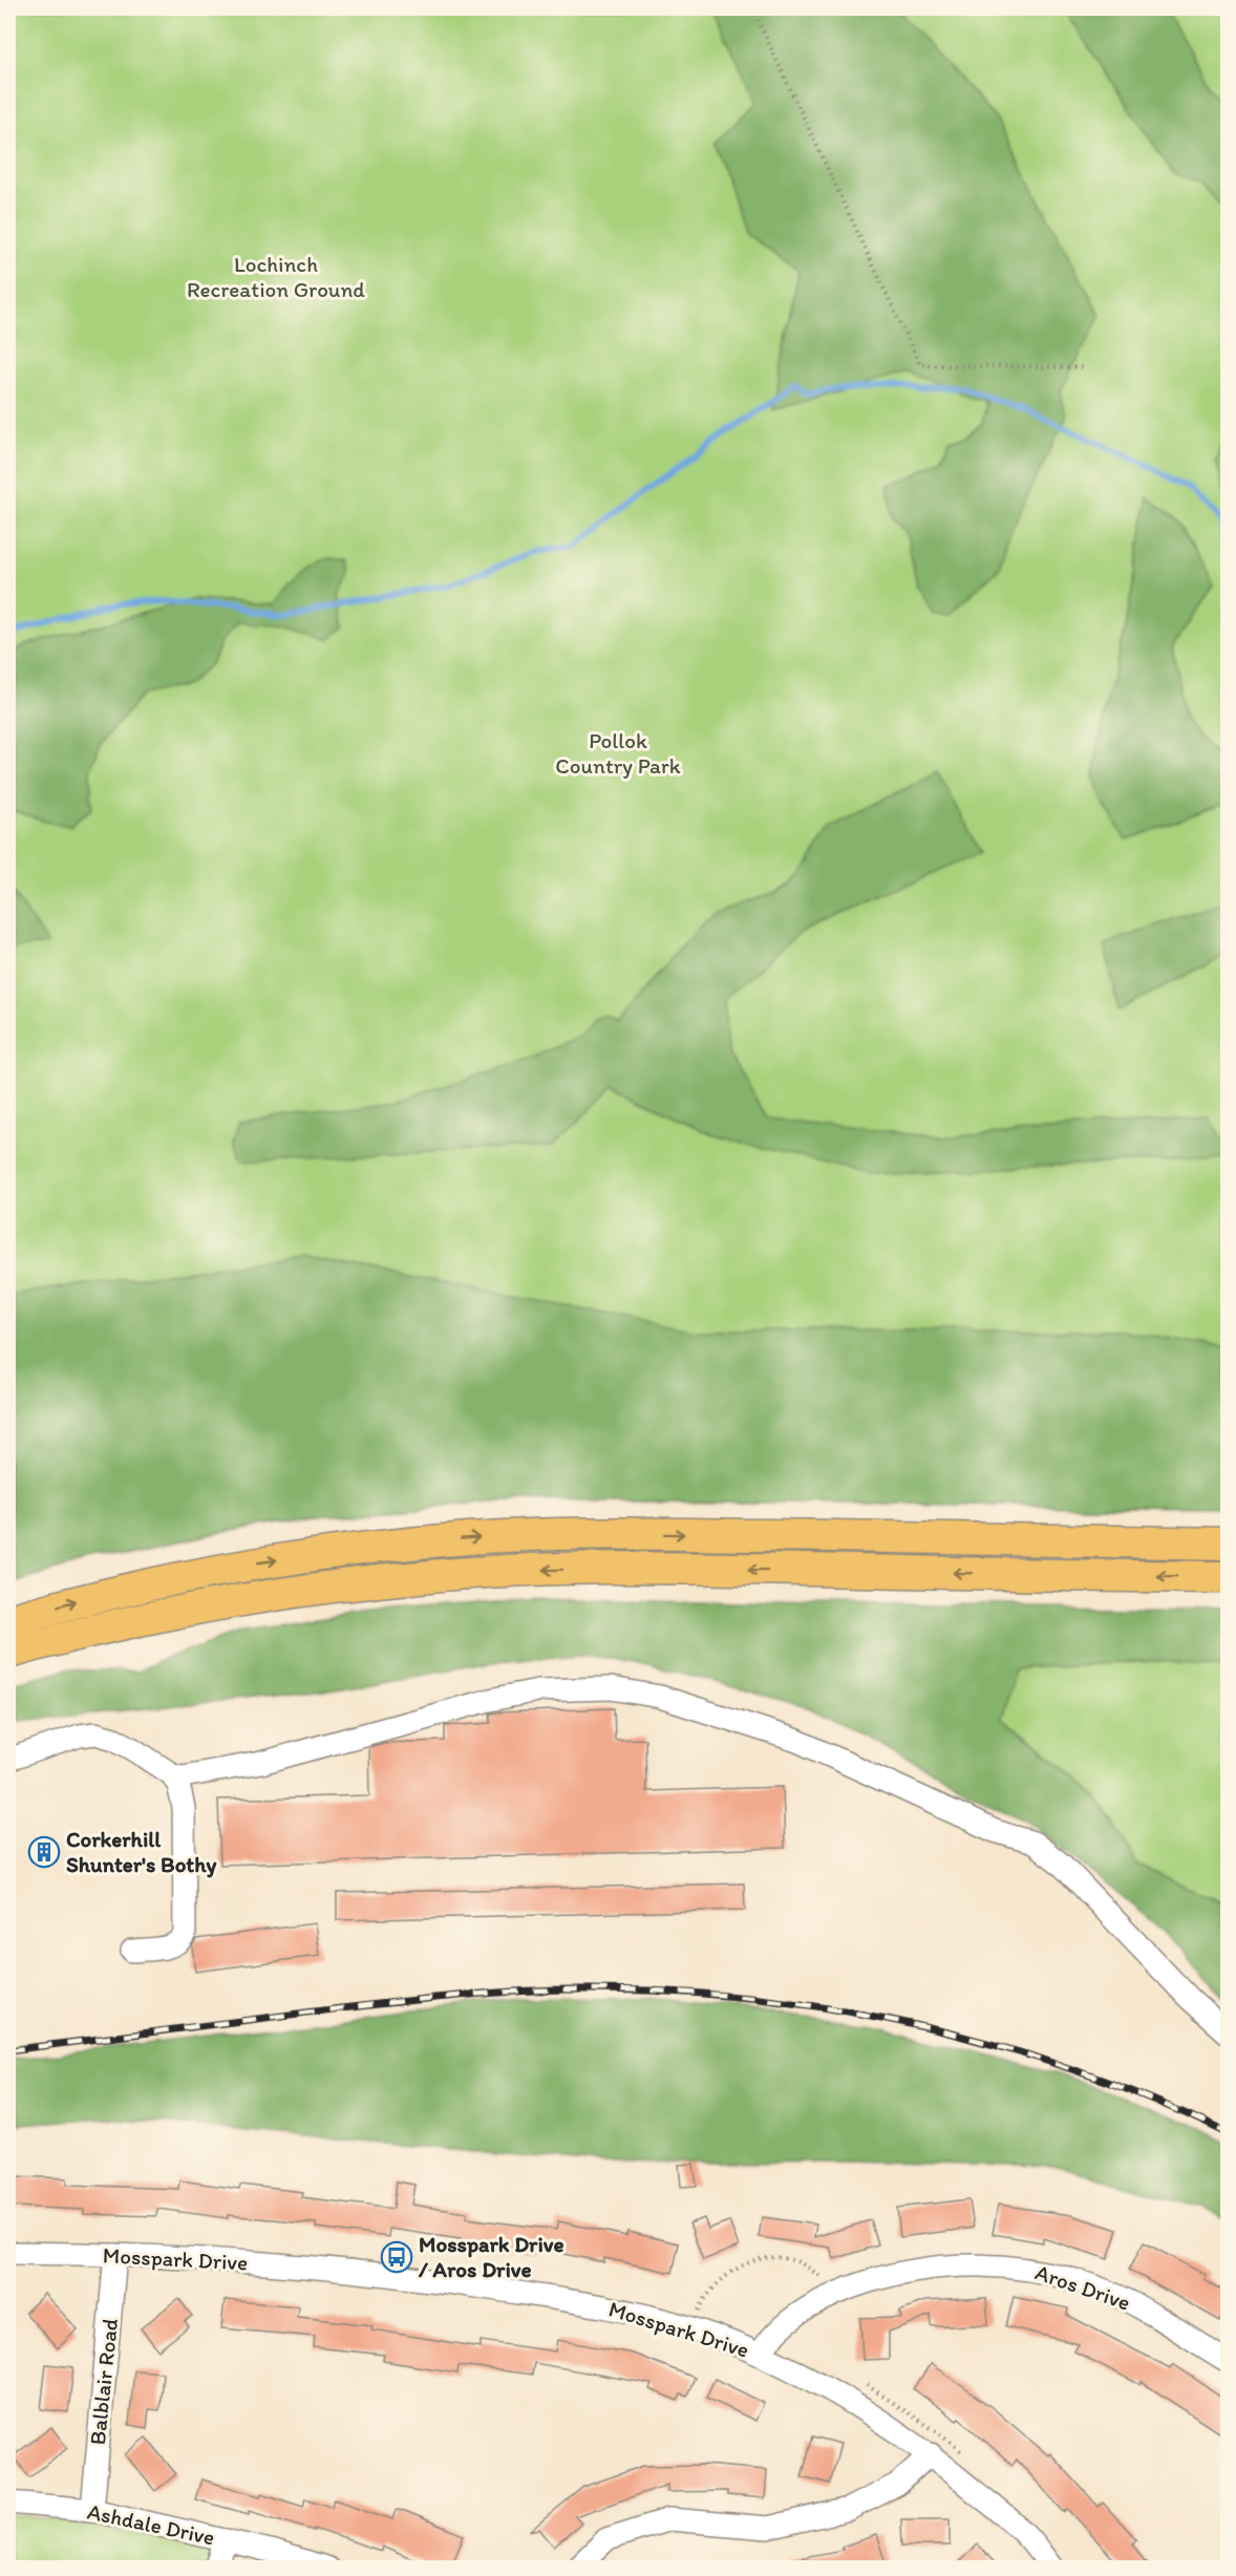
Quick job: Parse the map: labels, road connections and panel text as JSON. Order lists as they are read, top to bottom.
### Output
{
  "streets": {
    "street": [
      "Mosspark Drive",
      "Aros Drive",
      "Balblair Road",
      "Ashdale Drive"
    ]
  },
  "crossings": [
    ["Mosspark Drive", "Aros Drive"],
    ["Mosspark Drive", "Balblair Road"],
    ["Balblair Road", "Ashdale Drive"]
  ],
  "parks": ["Lochinch Recreation Ground", "Pollok Country Park"],
  "places": {
    "building": ["Corkerhill Shunter's Bothy"],
    "bus stop": ["Mosspark Drive / Aros Drive"]
  }
}
